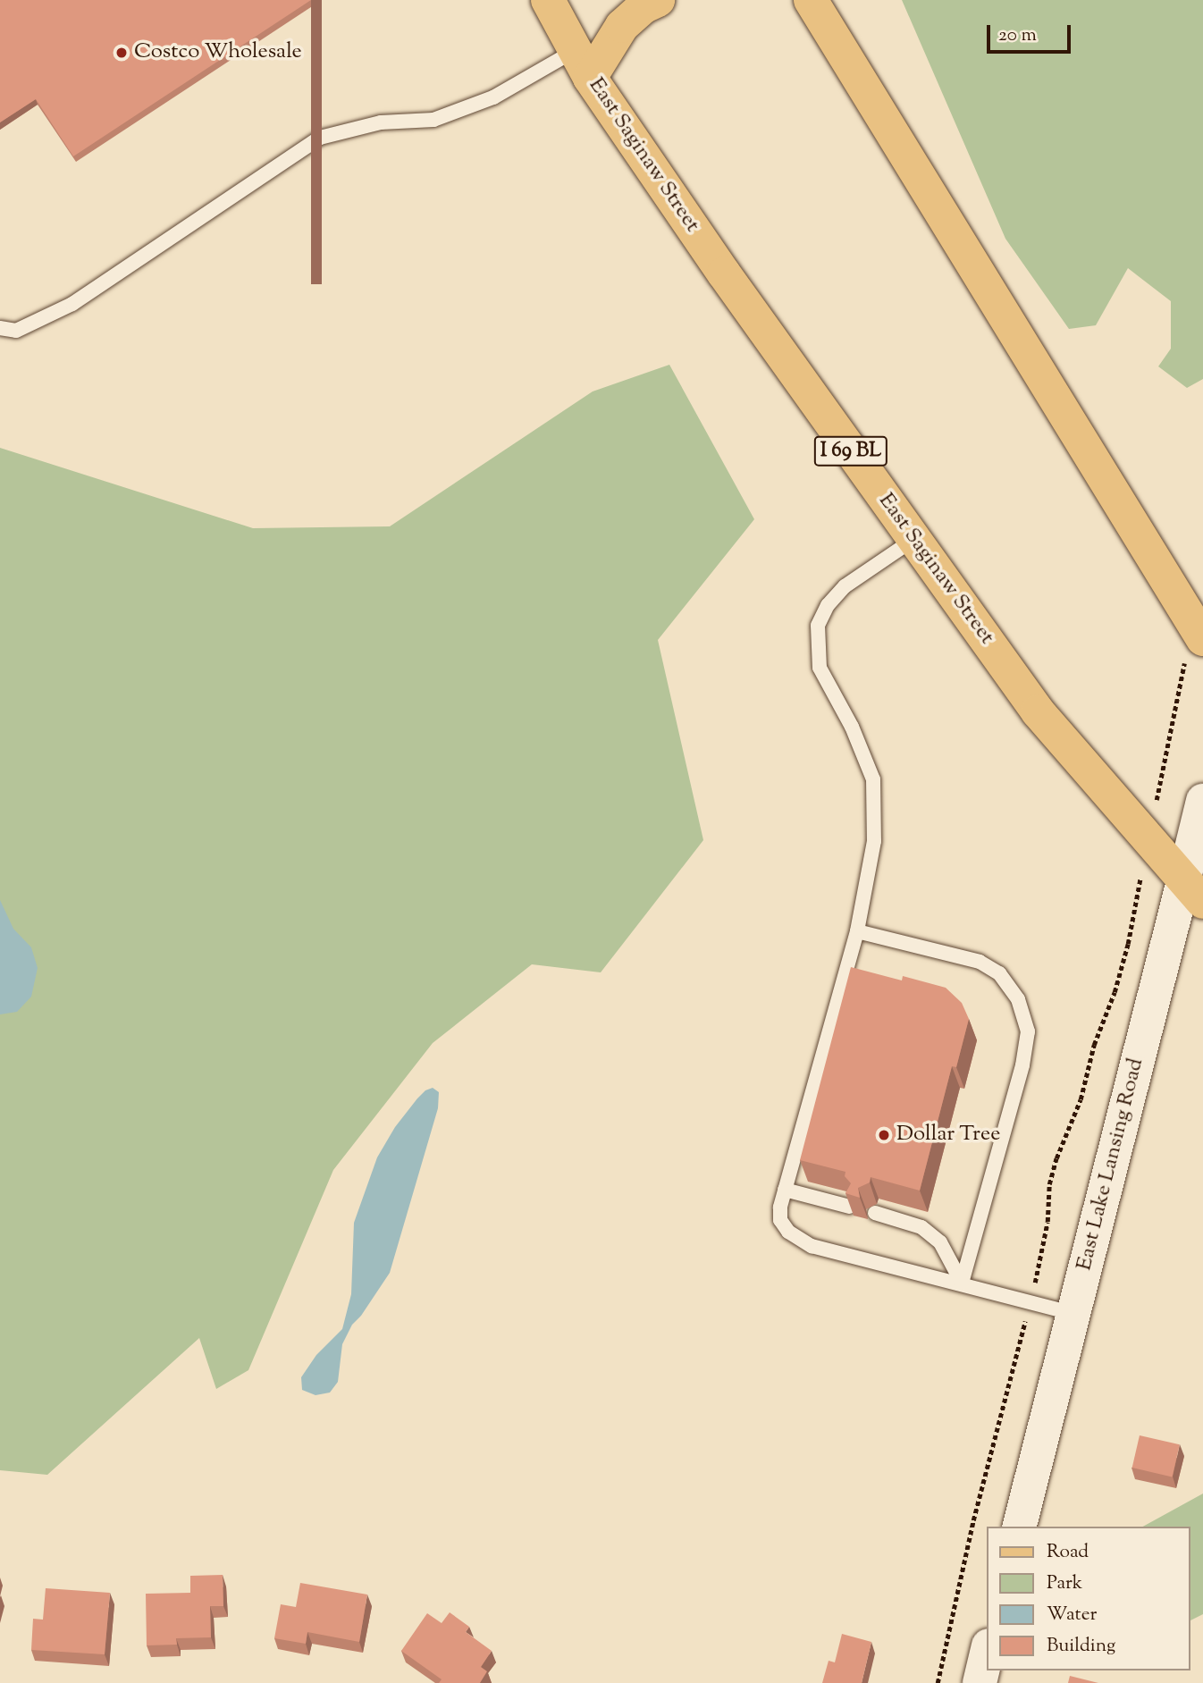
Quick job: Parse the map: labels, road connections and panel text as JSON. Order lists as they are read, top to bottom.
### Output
{
  "streets": {
    "main road": ["East Saginaw Street", "I 69 BL"],
    "street": ["East Lake Lansing Road"]
  },
  "crossings": [
    ["East Saginaw Street", "East Lake Lansing Road"]
  ],
  "places": ["Costco Wholesale", "Dollar Tree"],
  "legend": [
    "Road",
    "Park",
    "Water",
    "Building"
  ],
  "scale_bar": "20 m"
}
